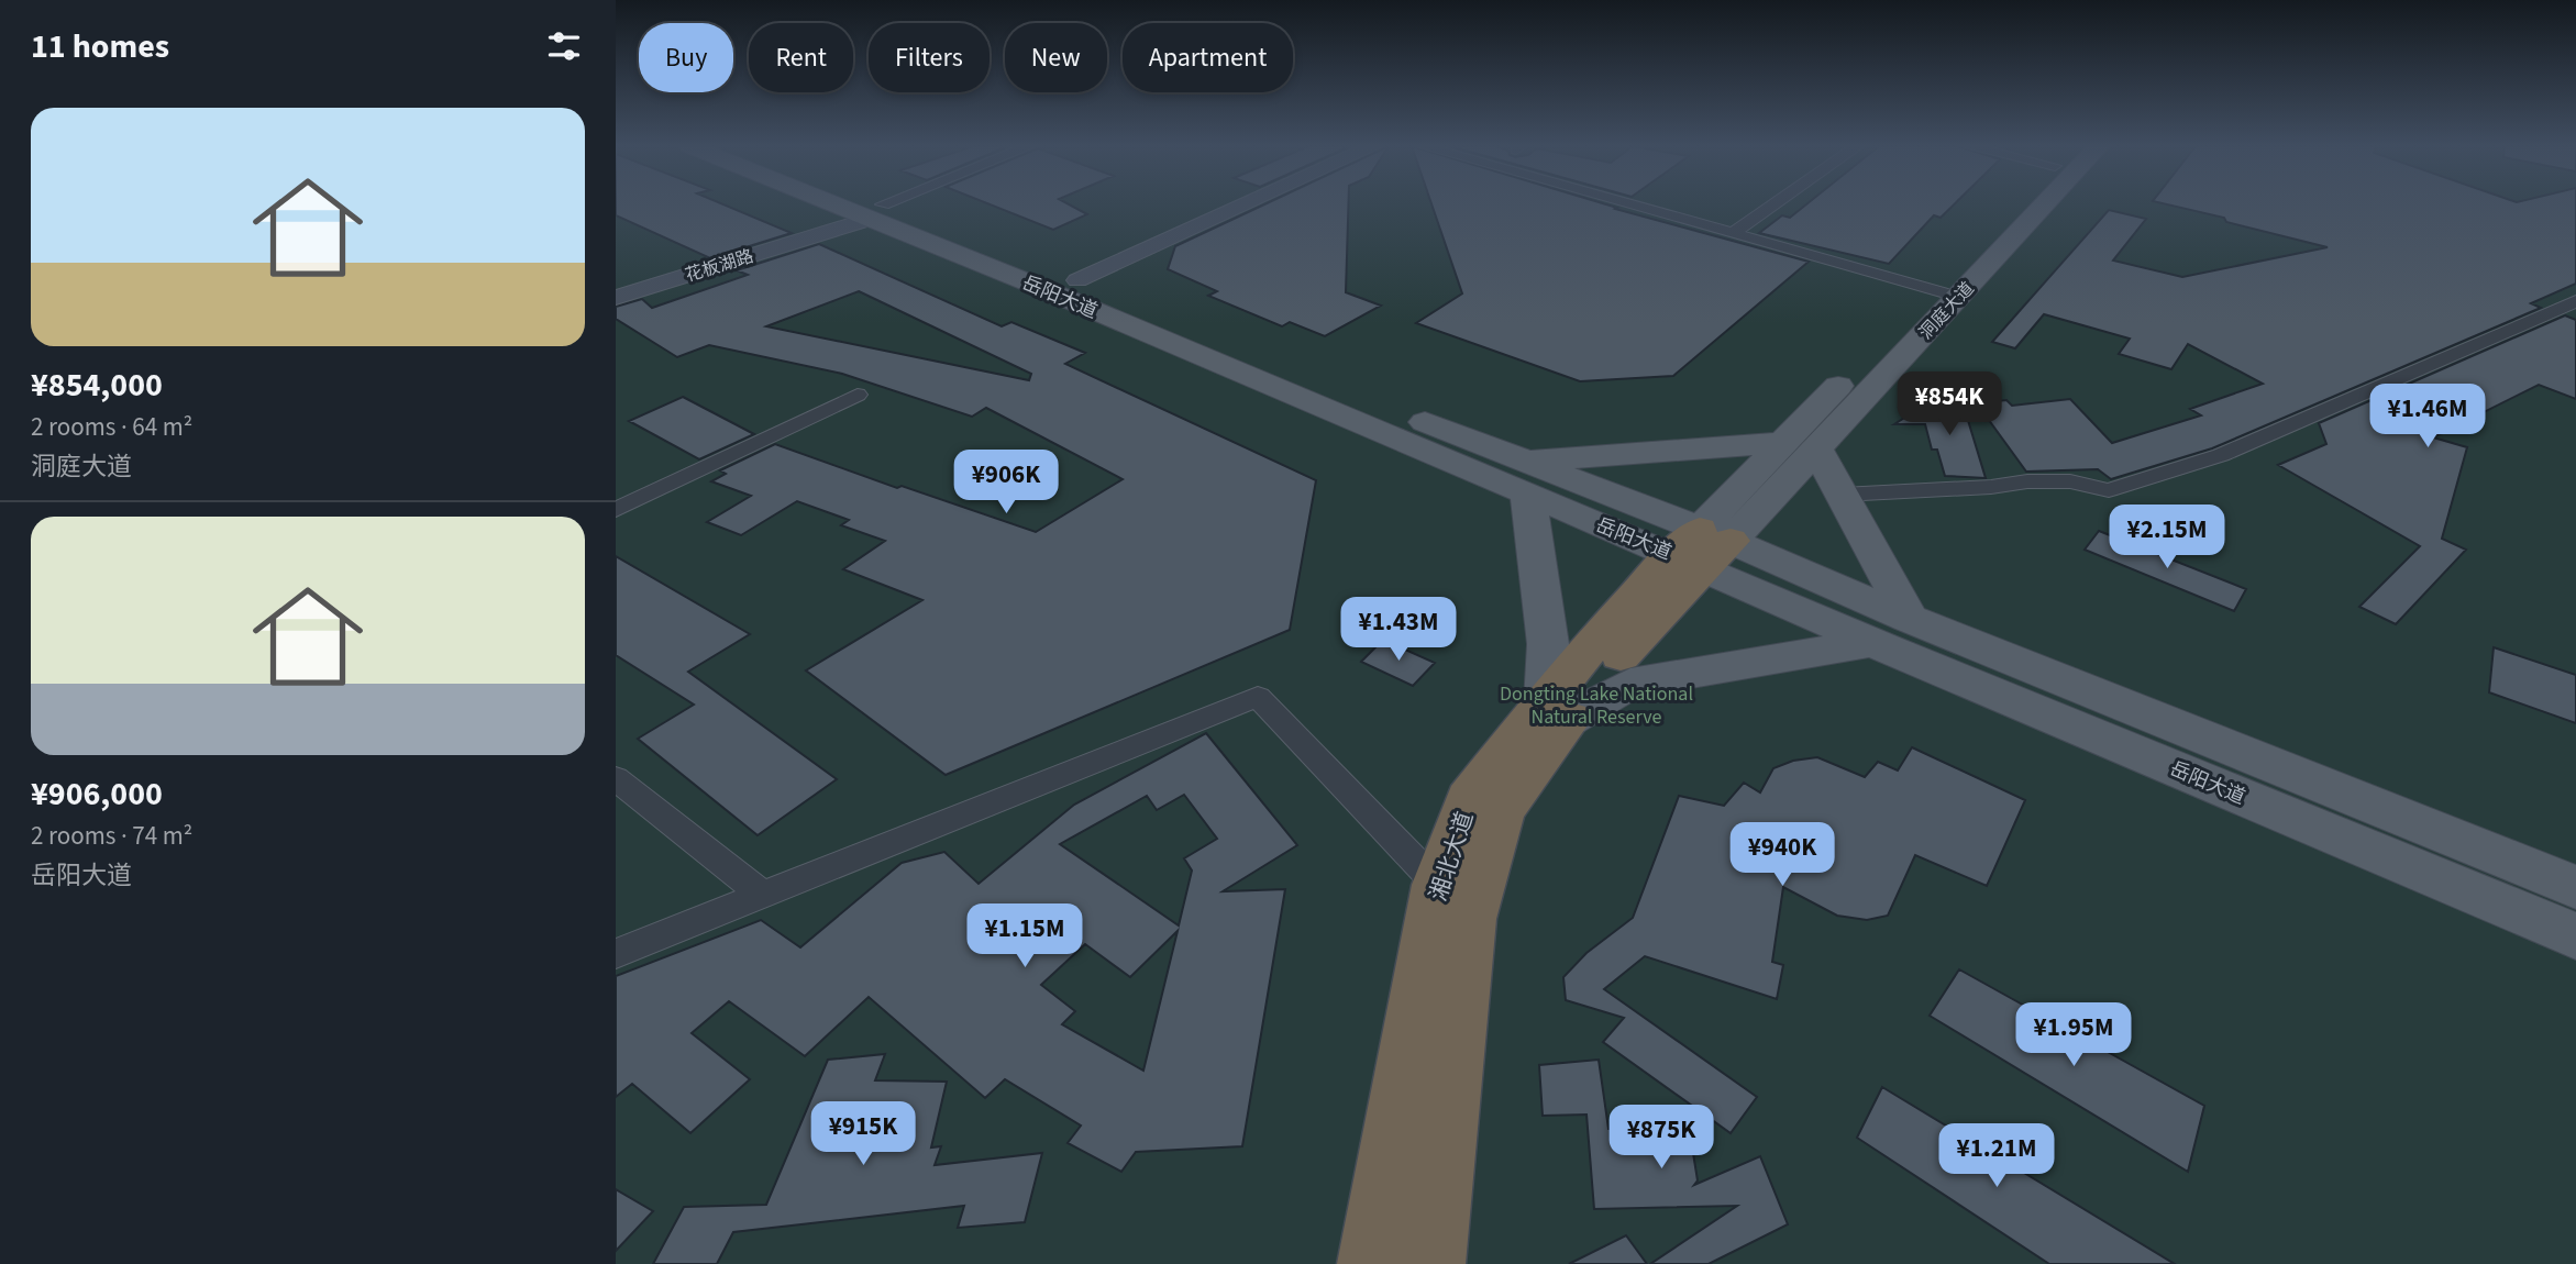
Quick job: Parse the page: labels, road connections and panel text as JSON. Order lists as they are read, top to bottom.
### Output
{
  "streets": {
    "highway": ["湘北大道"],
    "main road": ["岳阳大道", "洞庭大道"],
    "street": ["花板湖路"]
  },
  "crossings": [
    ["花板湖路", "岳阳大道"],
    ["岳阳大道", "洞庭大道"],
    ["岳阳大道", "湘北大道"],
    ["洞庭大道", "湘北大道"]
  ],
  "parks": ["Dongting Lake National Natural Reserve"],
  "page": {
    "heading": "11 homes",
    "chip": [
      "Buy",
      "Rent",
      "Filters",
      "New",
      "Apartment"
    ],
    "list": [
      {
        "name": "¥854,000",
        "note": "2 rooms · 64 m² · 洞庭大道"
      },
      {
        "name": "¥906,000",
        "note": "2 rooms · 74 m² · 岳阳大道"
      }
    ],
    "price": [
      "¥854K",
      "¥1.46M",
      "¥906K",
      "¥2.15M",
      "¥1.43M",
      "¥940K",
      "¥1.15M",
      "¥1.95M",
      "¥915K",
      "¥875K",
      "¥1.21M"
    ]
  }
}
